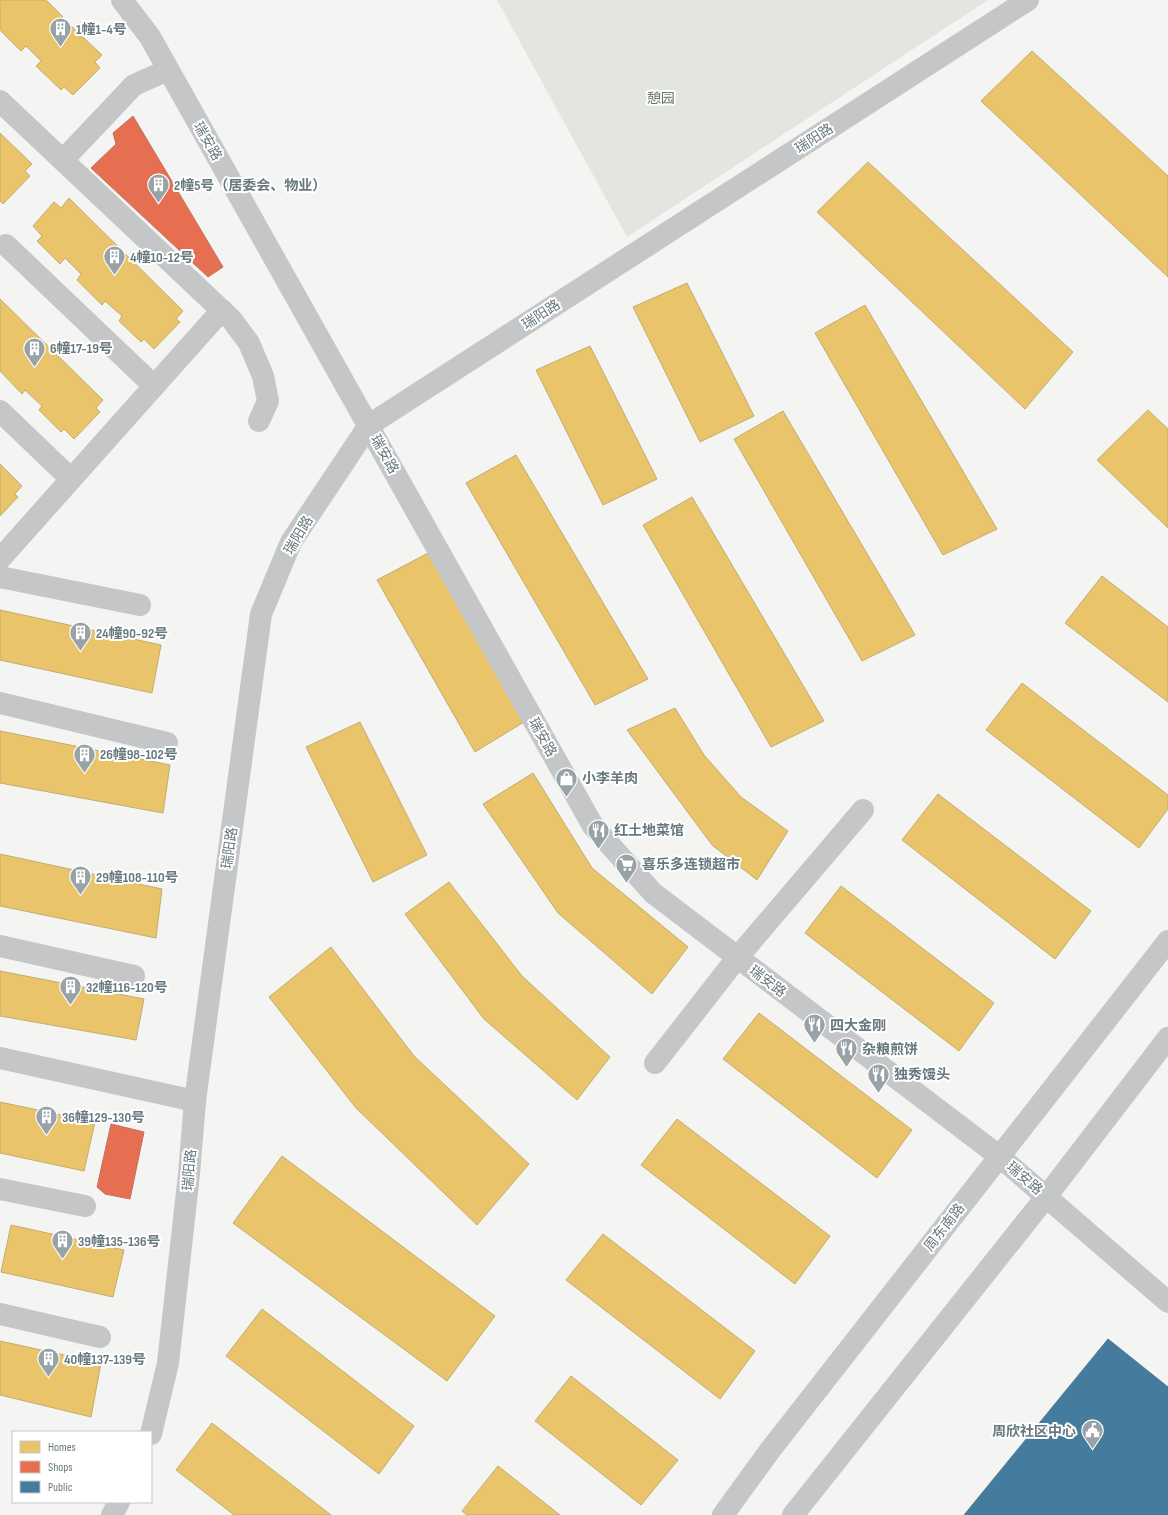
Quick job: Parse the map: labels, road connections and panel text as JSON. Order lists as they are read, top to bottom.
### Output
{
  "streets": {
    "street": ["瑞阳路", "瑞安路", "周东南路"]
  },
  "crossings": [
    ["瑞阳路", "瑞安路"],
    ["瑞安路", "周东南路"]
  ],
  "parks": ["憩园"],
  "places": {
    "building": [
      "1幢1-4号",
      "2幢5号（居委会、物业）",
      "4幢10-12号",
      "6幢17-19号",
      "24幢90-92号",
      "26幢98-102号",
      "29幢108-110号",
      "32幢116-120号",
      "36幢129-130号",
      "39幢135-136号",
      "40幢137-139号"
    ],
    "shop": ["小李羊肉"],
    "restaurant": [
      "红土地菜馆",
      "四大金刚",
      "杂粮煎饼",
      "独秀馒头"
    ],
    "supermarket": ["喜乐多连锁超市"],
    "public building": ["周欣社区中心"]
  },
  "legend": ["Homes", "Shops", "Public"]
}
